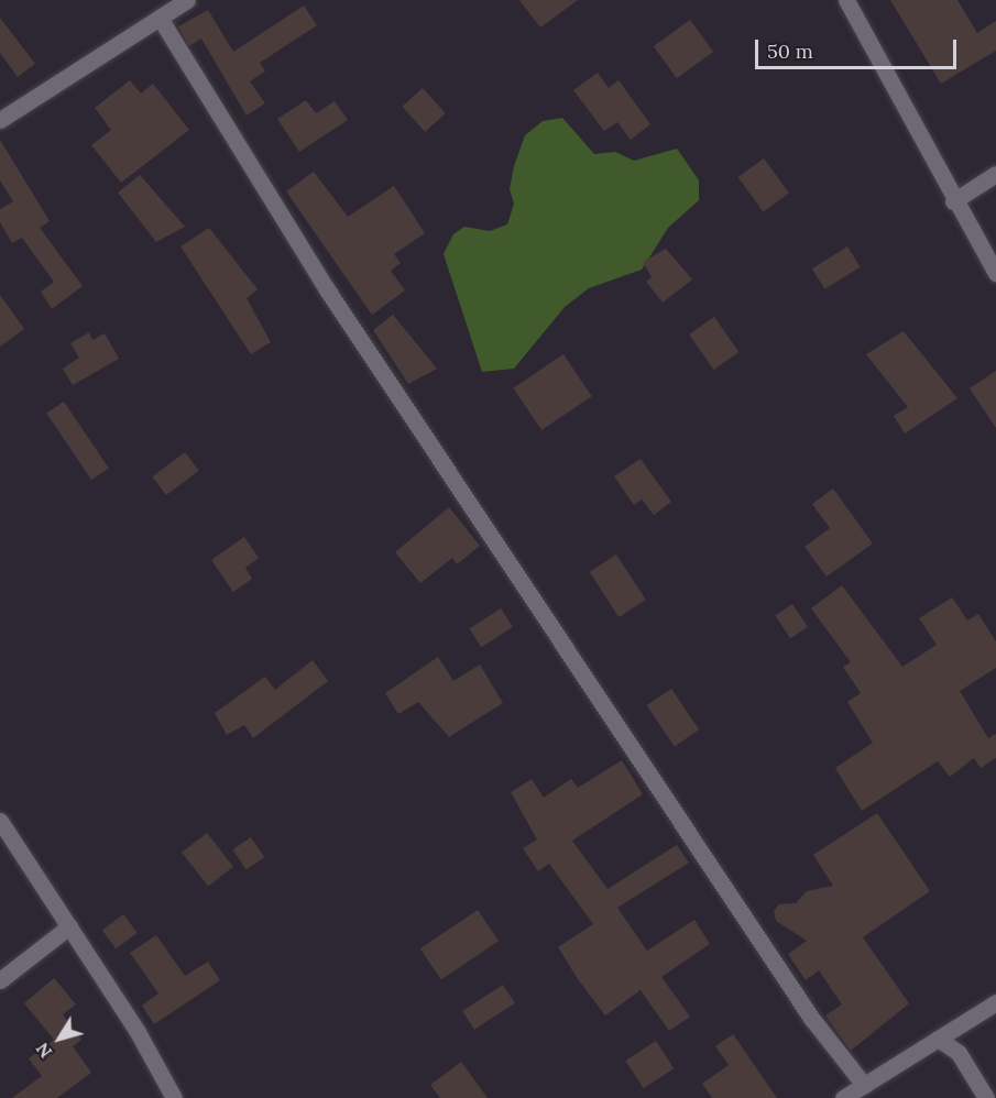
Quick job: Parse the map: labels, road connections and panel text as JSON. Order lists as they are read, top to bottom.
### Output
{
  "scale_bar": "50 m",
  "north": "bottom left"
}
